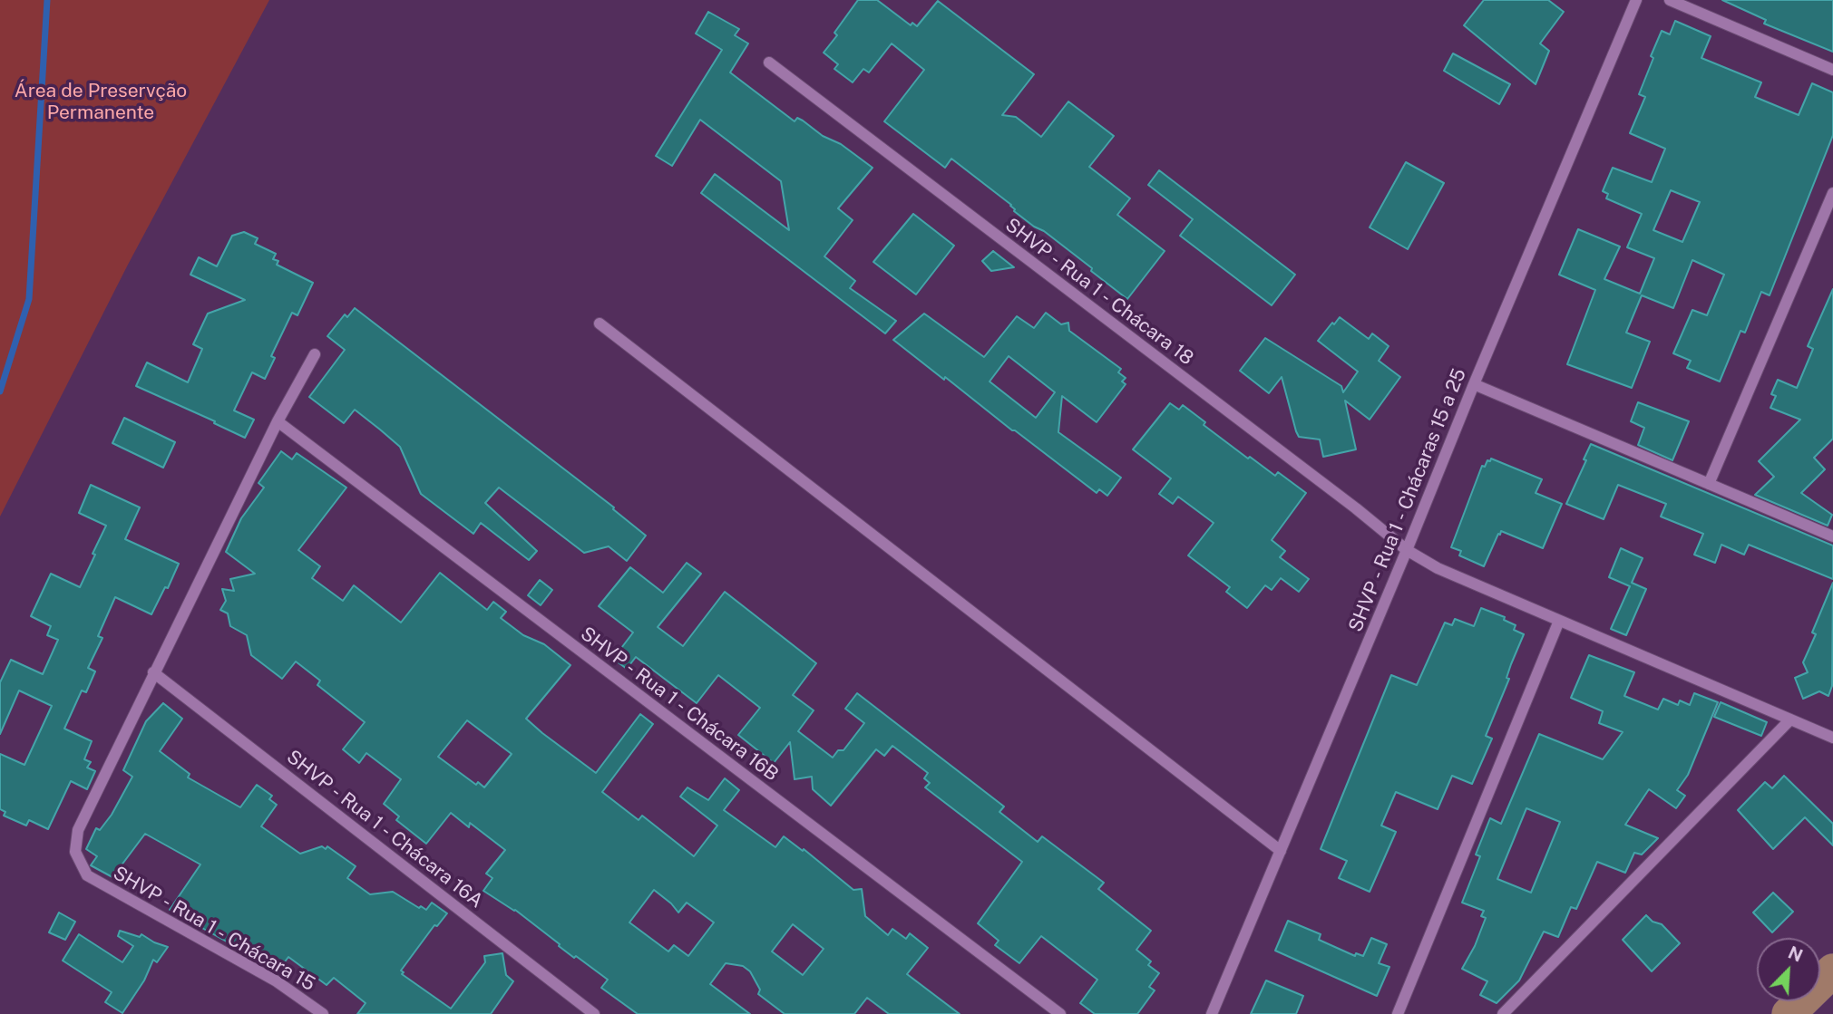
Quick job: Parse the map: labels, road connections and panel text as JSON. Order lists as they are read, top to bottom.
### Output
{
  "streets": {
    "street": [
      "SHVP - Rua 1 - Chácara 18",
      "SHVP - Rua 1 - Chácaras 15 a 25",
      "SHVP - Rua 1 - Chácara 16B",
      "SHVP - Rua 1 - Chácara 16A",
      "SHVP - Rua 1 - Chácara 15"
    ]
  },
  "crossings": [
    ["SHVP - Rua 1 - Chácara 18", "SHVP - Rua 1 - Chácaras 15 a 25"],
    ["SHVP - Rua 1 - Chácara 16A", "SHVP - Rua 1 - Chácara 15"]
  ],
  "parks": ["Área de Preservção Permanente"],
  "north": "top right"
}
